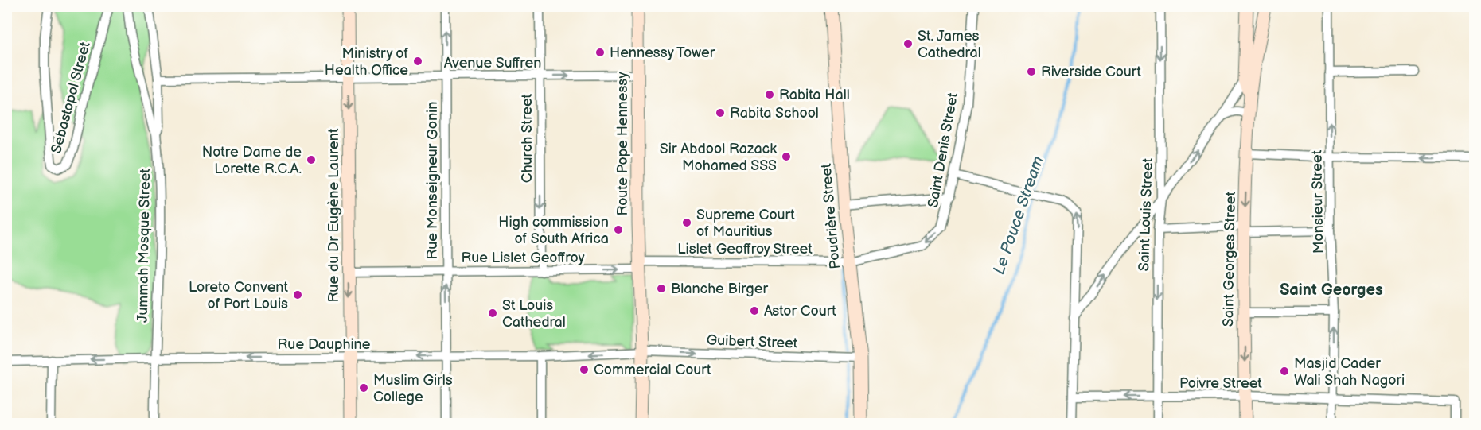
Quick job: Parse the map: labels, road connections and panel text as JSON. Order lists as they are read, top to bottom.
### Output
{
  "streets": {
    "street": [
      "Avenue Suffren",
      "Sebastopol Street",
      "Church Street",
      "Route Pope Hennessy",
      "Saint Denis Street",
      "Rue Monseigneur Gonin",
      "Monsieur Street",
      "Saint Louis Street",
      "Rue du Dr Eugène Laurent",
      "Poudrière Street",
      "Jummah Mosque Street",
      "Lislet Geoffroy Street",
      "Rue Lislet Geoffroy",
      "Saint Georges Street",
      "Guibert Street",
      "Rue Dauphine",
      "Poivre Street"
    ]
  },
  "crossings": [
    ["Avenue Suffren", "Church Street"],
    ["Avenue Suffren", "Route Pope Hennessy"],
    ["Avenue Suffren", "Rue Monseigneur Gonin"],
    ["Avenue Suffren", "Rue du Dr Eugène Laurent"],
    ["Church Street", "Rue Lislet Geoffroy"],
    ["Route Pope Hennessy", "Lislet Geoffroy Street"],
    ["Route Pope Hennessy", "Rue Lislet Geoffroy"],
    ["Route Pope Hennessy", "Guibert Street"],
    ["Route Pope Hennessy", "Rue Dauphine"],
    ["Saint Denis Street", "Poudrière Street"],
    ["Saint Denis Street", "Lislet Geoffroy Street"],
    ["Rue Monseigneur Gonin", "Rue Lislet Geoffroy"],
    ["Rue Monseigneur Gonin", "Rue Dauphine"],
    ["Monsieur Street", "Poivre Street"],
    ["Saint Louis Street", "Poivre Street"],
    ["Rue du Dr Eugène Laurent", "Rue Lislet Geoffroy"],
    ["Rue du Dr Eugène Laurent", "Rue Dauphine"],
    ["Poudrière Street", "Lislet Geoffroy Street"],
    ["Poudrière Street", "Guibert Street"],
    ["Jummah Mosque Street", "Rue Dauphine"],
    ["Lislet Geoffroy Street", "Rue Lislet Geoffroy"],
    ["Saint Georges Street", "Poivre Street"],
    ["Guibert Street", "Rue Dauphine"]
  ],
  "one_way": [
    "Church Street",
    "Saint Denis Street",
    "Rue Monseigneur Gonin",
    "Monsieur Street",
    "Saint Louis Street",
    "Rue du Dr Eugène Laurent",
    "Guibert Street",
    "Rue Dauphine"
  ],
  "districts": ["Saint Georges"],
  "water": ["Le Pouce Stream"],
  "places": [
    "St. James Cathedral",
    "Hennessy Tower",
    "Ministry of Health Office",
    "Riverside Court",
    "Rabita Hall",
    "Rabita School",
    "Sir Abdool Razack Mohamed SSS",
    "Notre Dame de Lorette R.C.A.",
    "Supreme Court of Mauritius",
    "High commission of South Africa",
    "Blanche Birger",
    "Loreto Convent of Port Louis",
    "Astor Court",
    "St Louis Cathedral",
    "Commercial Court",
    "Masjid Cader Wali Shah Nagori",
    "Muslim Girls College"
  ]
}
